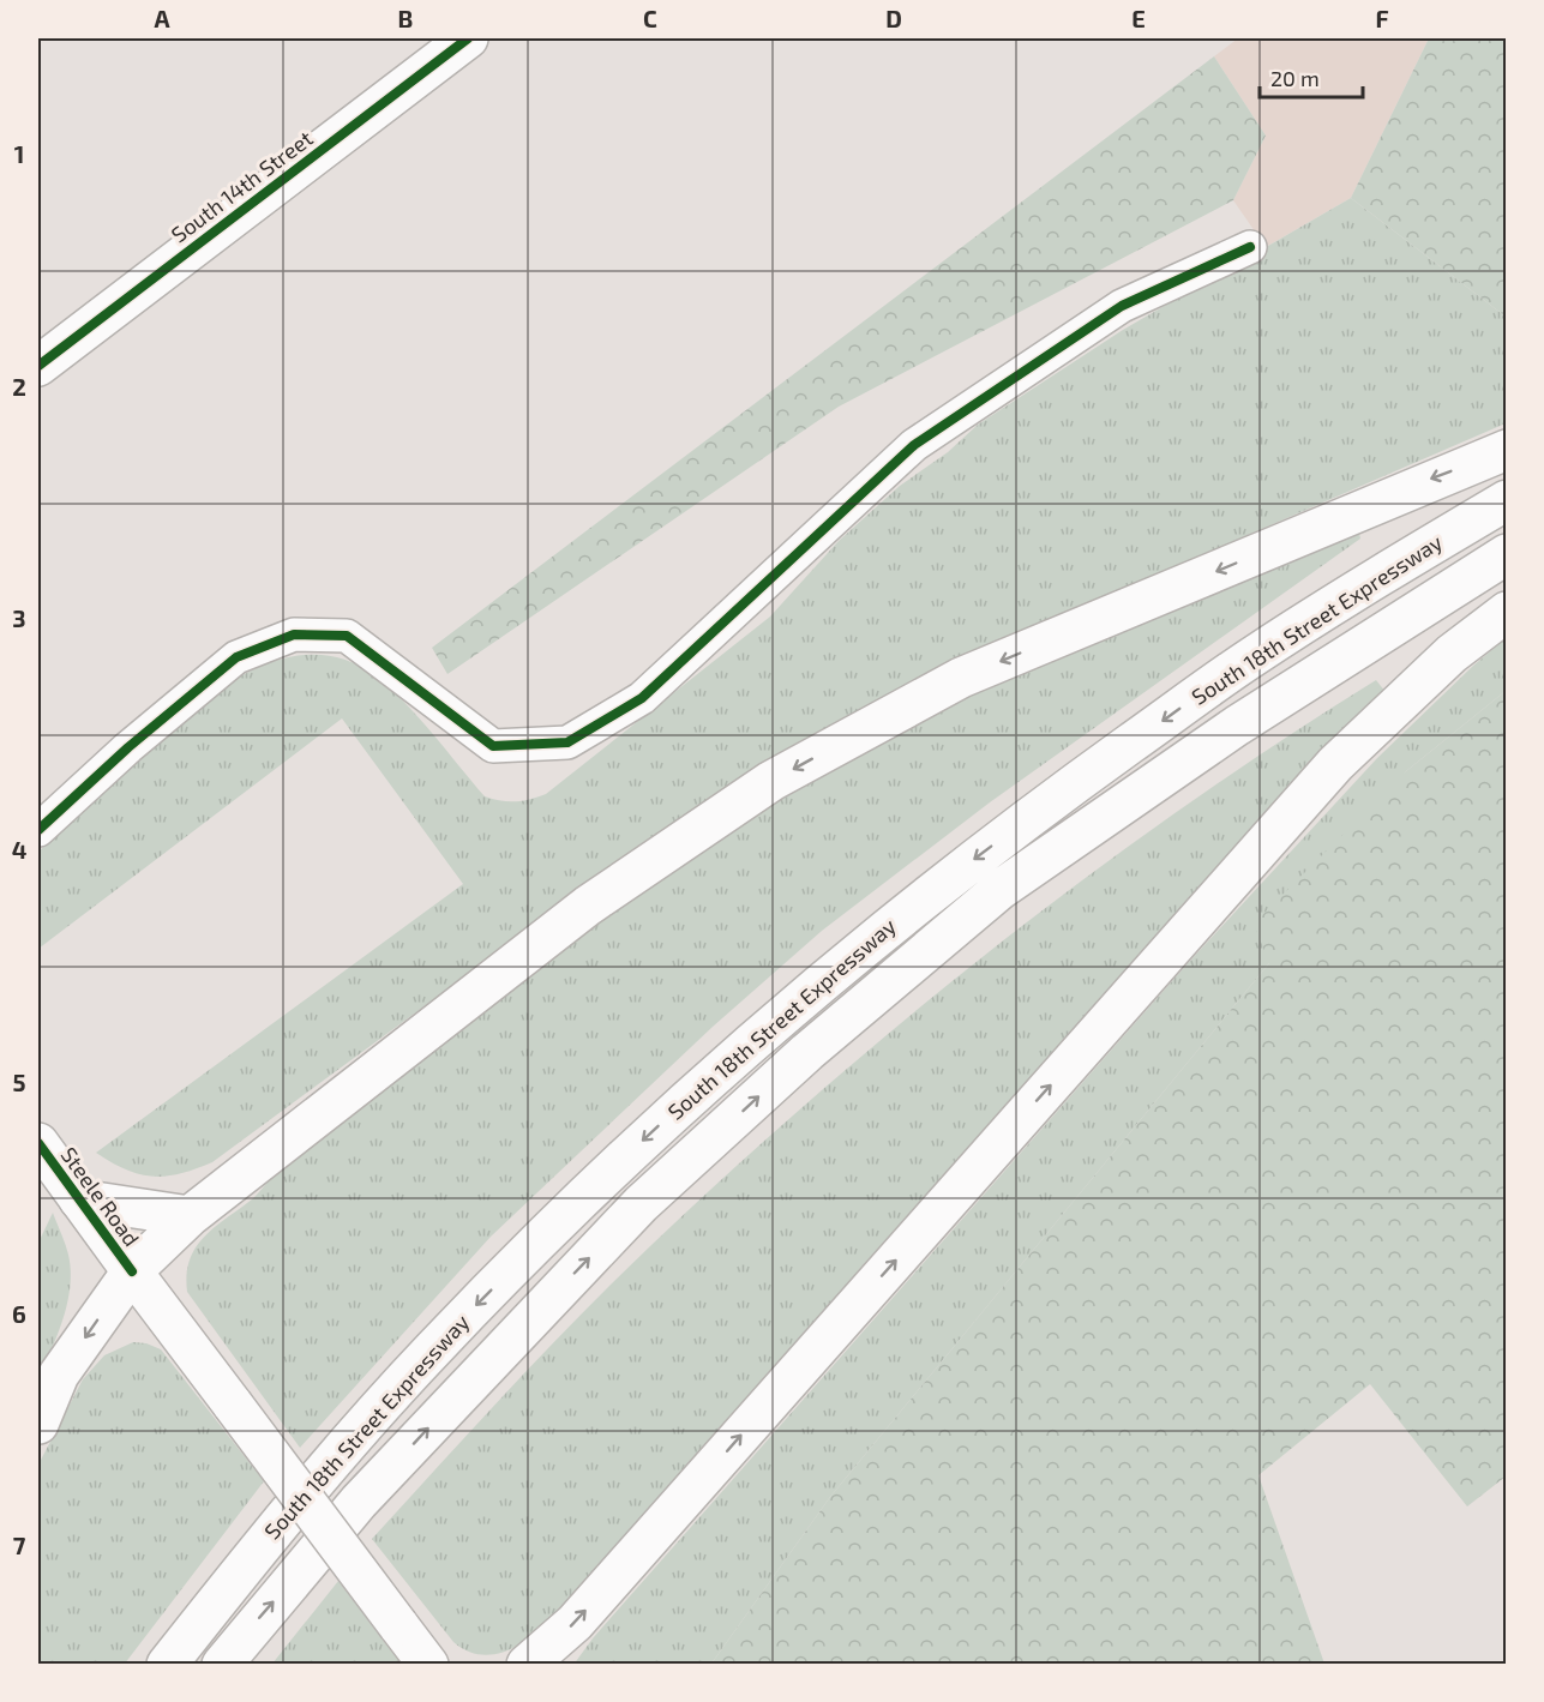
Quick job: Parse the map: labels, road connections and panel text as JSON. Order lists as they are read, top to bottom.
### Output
{
  "streets": {
    "main road": ["South 14th Street", "South 18th Street Expressway", "Steele Road"]
  },
  "scale_bar": "20 m",
  "grid": {
    "columns": [
      "A",
      "B",
      "C",
      "D",
      "E",
      "F"
    ],
    "rows": [
      "1",
      "2",
      "3",
      "4",
      "5",
      "6",
      "7"
    ]
  }
}
